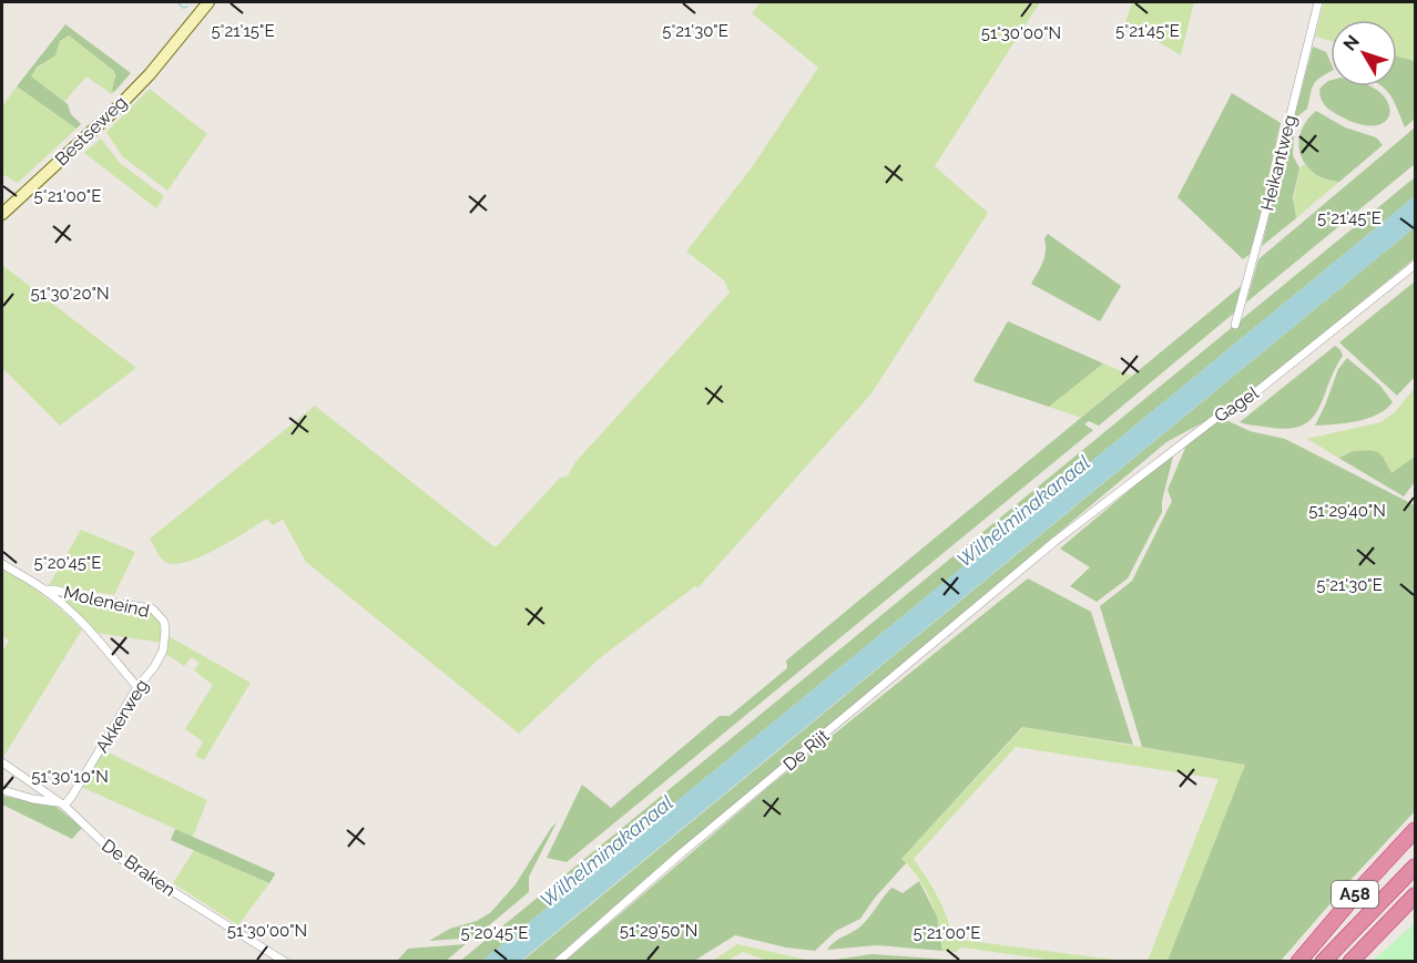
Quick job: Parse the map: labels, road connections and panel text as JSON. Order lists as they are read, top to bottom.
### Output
{
  "streets": {
    "highway": ["A58"],
    "main road": ["Bestseweg"],
    "street": [
      "Heikantweg",
      "Gagel",
      "Moleneind",
      "Akkerweg",
      "De Rijt",
      "De Braken"
    ]
  },
  "crossings": [
    ["Gagel", "De Rijt"],
    ["Moleneind", "Akkerweg"],
    ["Akkerweg", "De Braken"]
  ],
  "water": ["Wilhelminakanaal"],
  "north": "top left",
  "coordinates": [
    "5°21'15\"E",
    "5°21'30\"E",
    "5°21'45\"E",
    "51°30'00\"N",
    "5°21'00\"E",
    "51°30'20\"N",
    "51°29'40\"N",
    "5°20'45\"E",
    "51°30'10\"N",
    "51°29'50\"N"
  ]
}
